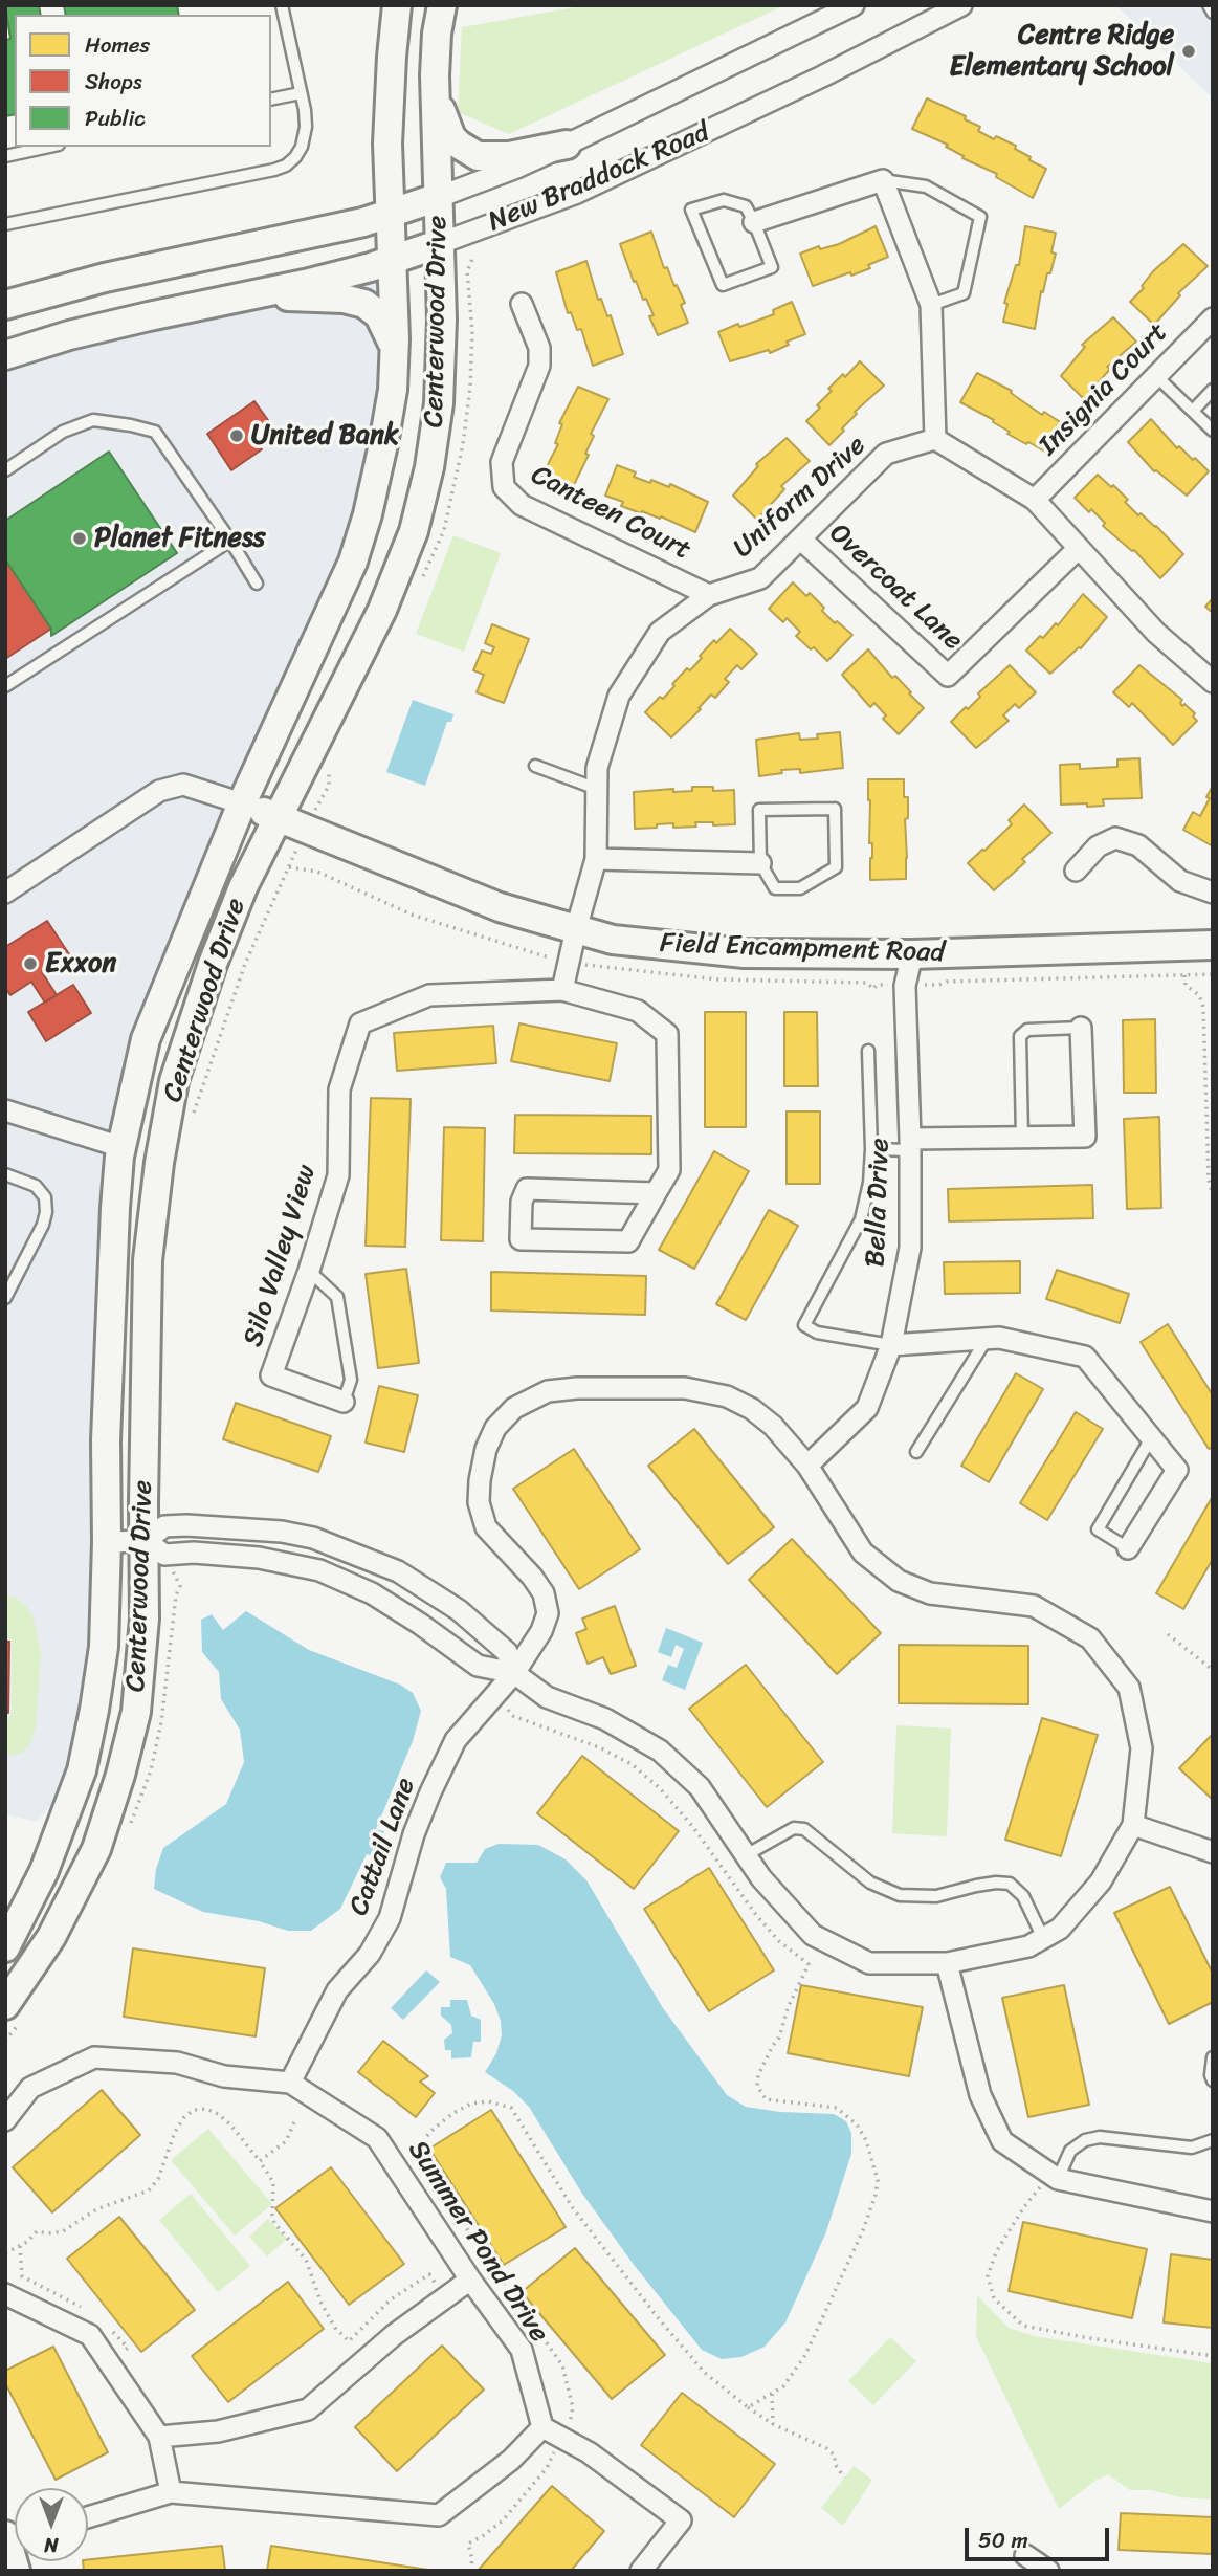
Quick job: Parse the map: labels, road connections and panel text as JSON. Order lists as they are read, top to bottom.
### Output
{
  "streets": {
    "street": [
      "New Braddock Road",
      "Centerwood Drive",
      "Insignia Court",
      "Uniform Drive",
      "Canteen Court",
      "Overcoat Lane",
      "Field Encampment Road",
      "Bella Drive",
      "Silo Valley View",
      "Cattail Lane",
      "Summer Pond Drive"
    ]
  },
  "crossings": [
    ["New Braddock Road", "Centerwood Drive"],
    ["Centerwood Drive", "Field Encampment Road"],
    ["Uniform Drive", "Canteen Court"],
    ["Uniform Drive", "Overcoat Lane"],
    ["Uniform Drive", "Field Encampment Road"],
    ["Field Encampment Road", "Bella Drive"],
    ["Bella Drive", "Cattail Lane"],
    ["Cattail Lane", "Summer Pond Drive"]
  ],
  "places": [
    "Centre Ridge Elementary School",
    "United Bank",
    "Planet Fitness",
    "Exxon"
  ],
  "legend": ["Homes", "Shops", "Public"],
  "scale_bar": "50 m",
  "north": "bottom"
}
